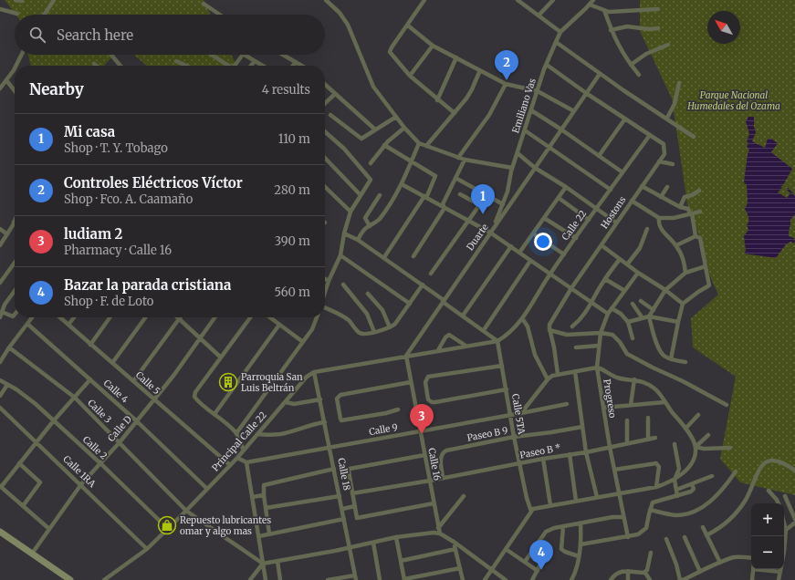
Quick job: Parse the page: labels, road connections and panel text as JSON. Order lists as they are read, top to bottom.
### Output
{
  "streets": {
    "street": [
      "Emiliano Vas",
      "Hostons",
      "Calle 22",
      "Duarte",
      "Calle 5",
      "Calle 4",
      "Progreso",
      "Calle 3",
      "Calle 5TA",
      "Calle D",
      "Calle 9",
      "Paseo B 9",
      "Principal Calle 22",
      "Calle 2",
      "Paseo B *",
      "Calle 16",
      "Calle 1RA",
      "Calle 18"
    ]
  },
  "crossings": [
    ["Emiliano Vas", "Duarte"],
    ["Hostons", "Calle 22"],
    ["Calle 22", "Calle 5TA"],
    ["Duarte", "Calle 16"],
    ["Calle 5", "Calle D"],
    ["Calle 5", "Principal Calle 22"],
    ["Calle 4", "Calle D"],
    ["Calle 4", "Principal Calle 22"],
    ["Progreso", "Paseo B *"],
    ["Calle 3", "Calle D"],
    ["Calle 3", "Principal Calle 22"],
    ["Calle 5TA", "Calle 9"],
    ["Calle 5TA", "Paseo B 9"],
    ["Calle 5TA", "Paseo B *"],
    ["Calle D", "Calle 2"],
    ["Calle D", "Calle 1RA"],
    ["Calle 9", "Calle 16"],
    ["Calle 9", "Calle 18"],
    ["Paseo B 9", "Paseo B *"],
    ["Principal Calle 22", "Calle 2"],
    ["Principal Calle 22", "Calle 1RA"],
    ["Principal Calle 22", "Calle 18"],
    ["Paseo B *", "Calle 16"]
  ],
  "parks": ["Parque Nacional Humedales del Ozama"],
  "places": {
    "building": ["Parroquia San Luis Beltrán"],
    "shop": ["Repuesto lubricantes omar y algo mas"]
  },
  "north": "top left",
  "page": {
    "search": "Search here",
    "pins": [
      "2",
      "1",
      "3",
      "4"
    ],
    "heading": ["Nearby", "4 results"],
    "list": [
      {
        "mark": "1",
        "name": "Mi casa",
        "note": "Shop · T. Y. Tobago",
        "value": "110 m"
      },
      {
        "mark": "2",
        "name": "Controles Eléctricos Víctor",
        "note": "Shop · Fco. A. Caamaño",
        "value": "280 m"
      },
      {
        "mark": "3",
        "name": "ludiam 2",
        "note": "Pharmacy · Calle 16",
        "value": "390 m"
      },
      {
        "mark": "4",
        "name": "Bazar la parada cristiana",
        "note": "Shop · F. de Loto",
        "value": "560 m"
      }
    ],
    "map_buttons": ["+", "−"]
  }
}
